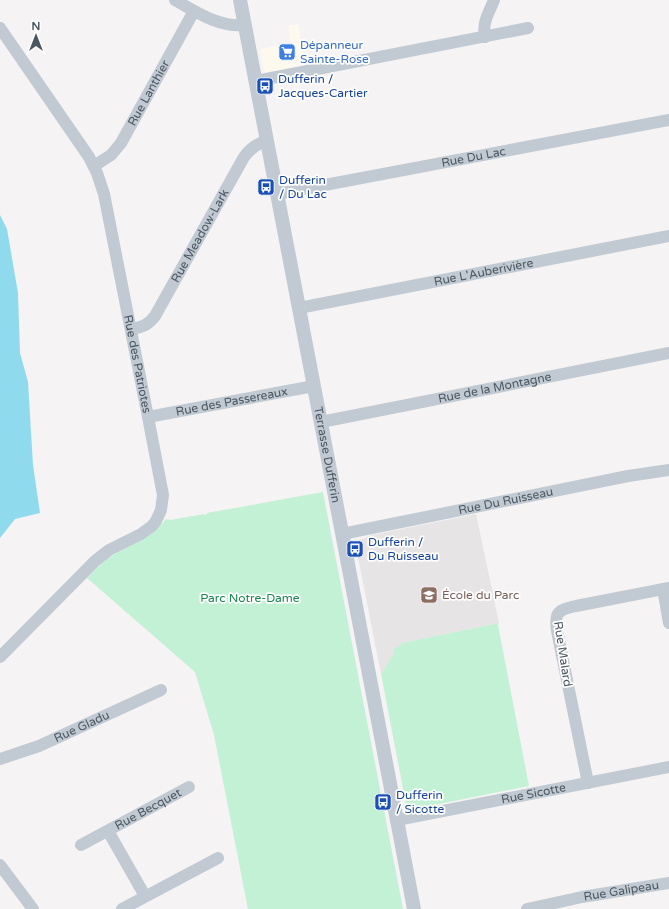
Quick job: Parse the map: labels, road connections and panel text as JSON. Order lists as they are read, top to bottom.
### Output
{
  "streets": {
    "street": [
      "Rue Lanthier",
      "Rue Du Lac",
      "Rue Meadow-Lark",
      "Rue L'Auberivière",
      "Rue des Patriotes",
      "Rue de la Montagne",
      "Rue des Passereaux",
      "Terrasse Dufferin",
      "Rue Du Ruisseau",
      "Rue Malard",
      "Rue Gladu",
      "Rue Sicotte",
      "Rue Becquet",
      "Rue Galipeau"
    ]
  },
  "crossings": [
    ["Rue Lanthier", "Rue des Patriotes"],
    ["Rue Du Lac", "Terrasse Dufferin"],
    ["Rue Meadow-Lark", "Rue des Patriotes"],
    ["Rue Meadow-Lark", "Terrasse Dufferin"],
    ["Rue L'Auberivière", "Terrasse Dufferin"],
    ["Rue des Patriotes", "Rue des Passereaux"],
    ["Rue de la Montagne", "Terrasse Dufferin"],
    ["Rue des Passereaux", "Terrasse Dufferin"],
    ["Terrasse Dufferin", "Rue Du Ruisseau"],
    ["Terrasse Dufferin", "Rue Sicotte"],
    ["Rue Malard", "Rue Sicotte"]
  ],
  "parks": ["Parc Notre-Dame"],
  "places": {
    "supermarket": ["Dépanneur Sainte-Rose"],
    "bus stop": [
      "Dufferin / Jacques-Cartier",
      "Dufferin / Du Lac",
      "Dufferin / Du Ruisseau",
      "Dufferin / Sicotte"
    ],
    "school or university": ["École du Parc"]
  },
  "north": "top"
}
